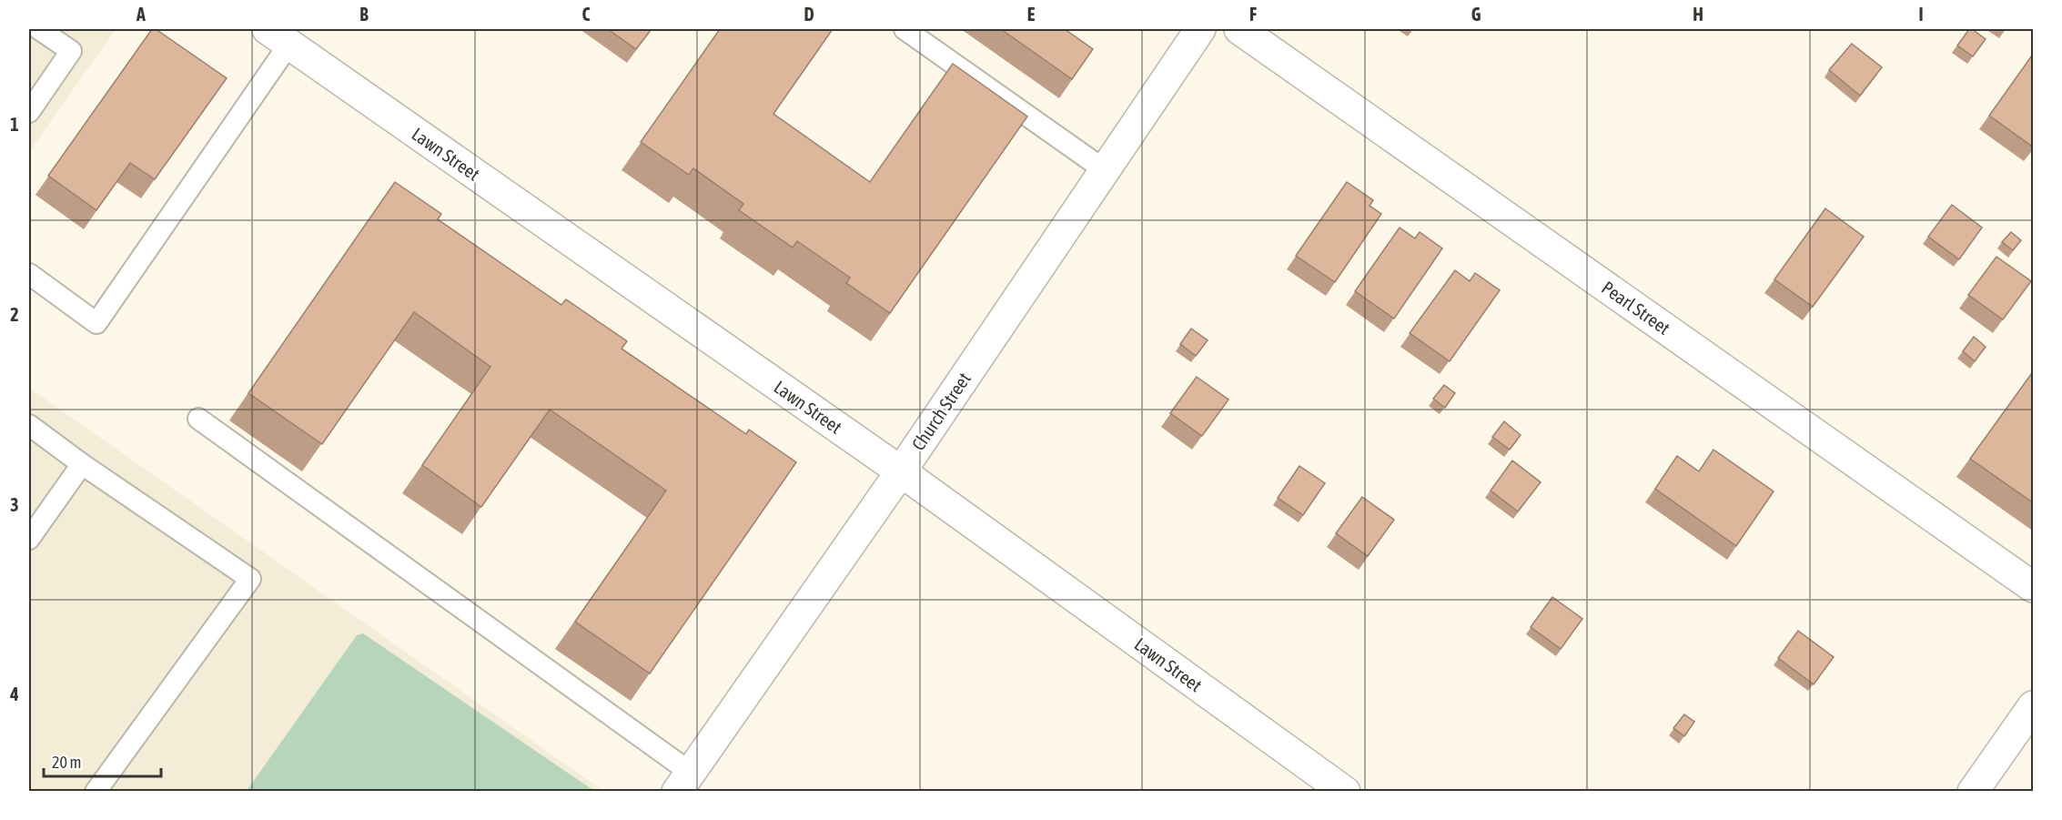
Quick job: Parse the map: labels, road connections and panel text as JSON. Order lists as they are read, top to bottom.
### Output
{
  "streets": {
    "street": ["Lawn Street", "Pearl Street", "Church Street"]
  },
  "crossings": [
    ["Lawn Street", "Church Street"]
  ],
  "scale_bar": "20 m",
  "grid": {
    "columns": [
      "A",
      "B",
      "C",
      "D",
      "E",
      "F",
      "G",
      "H",
      "I"
    ],
    "rows": [
      "1",
      "2",
      "3",
      "4"
    ]
  }
}
